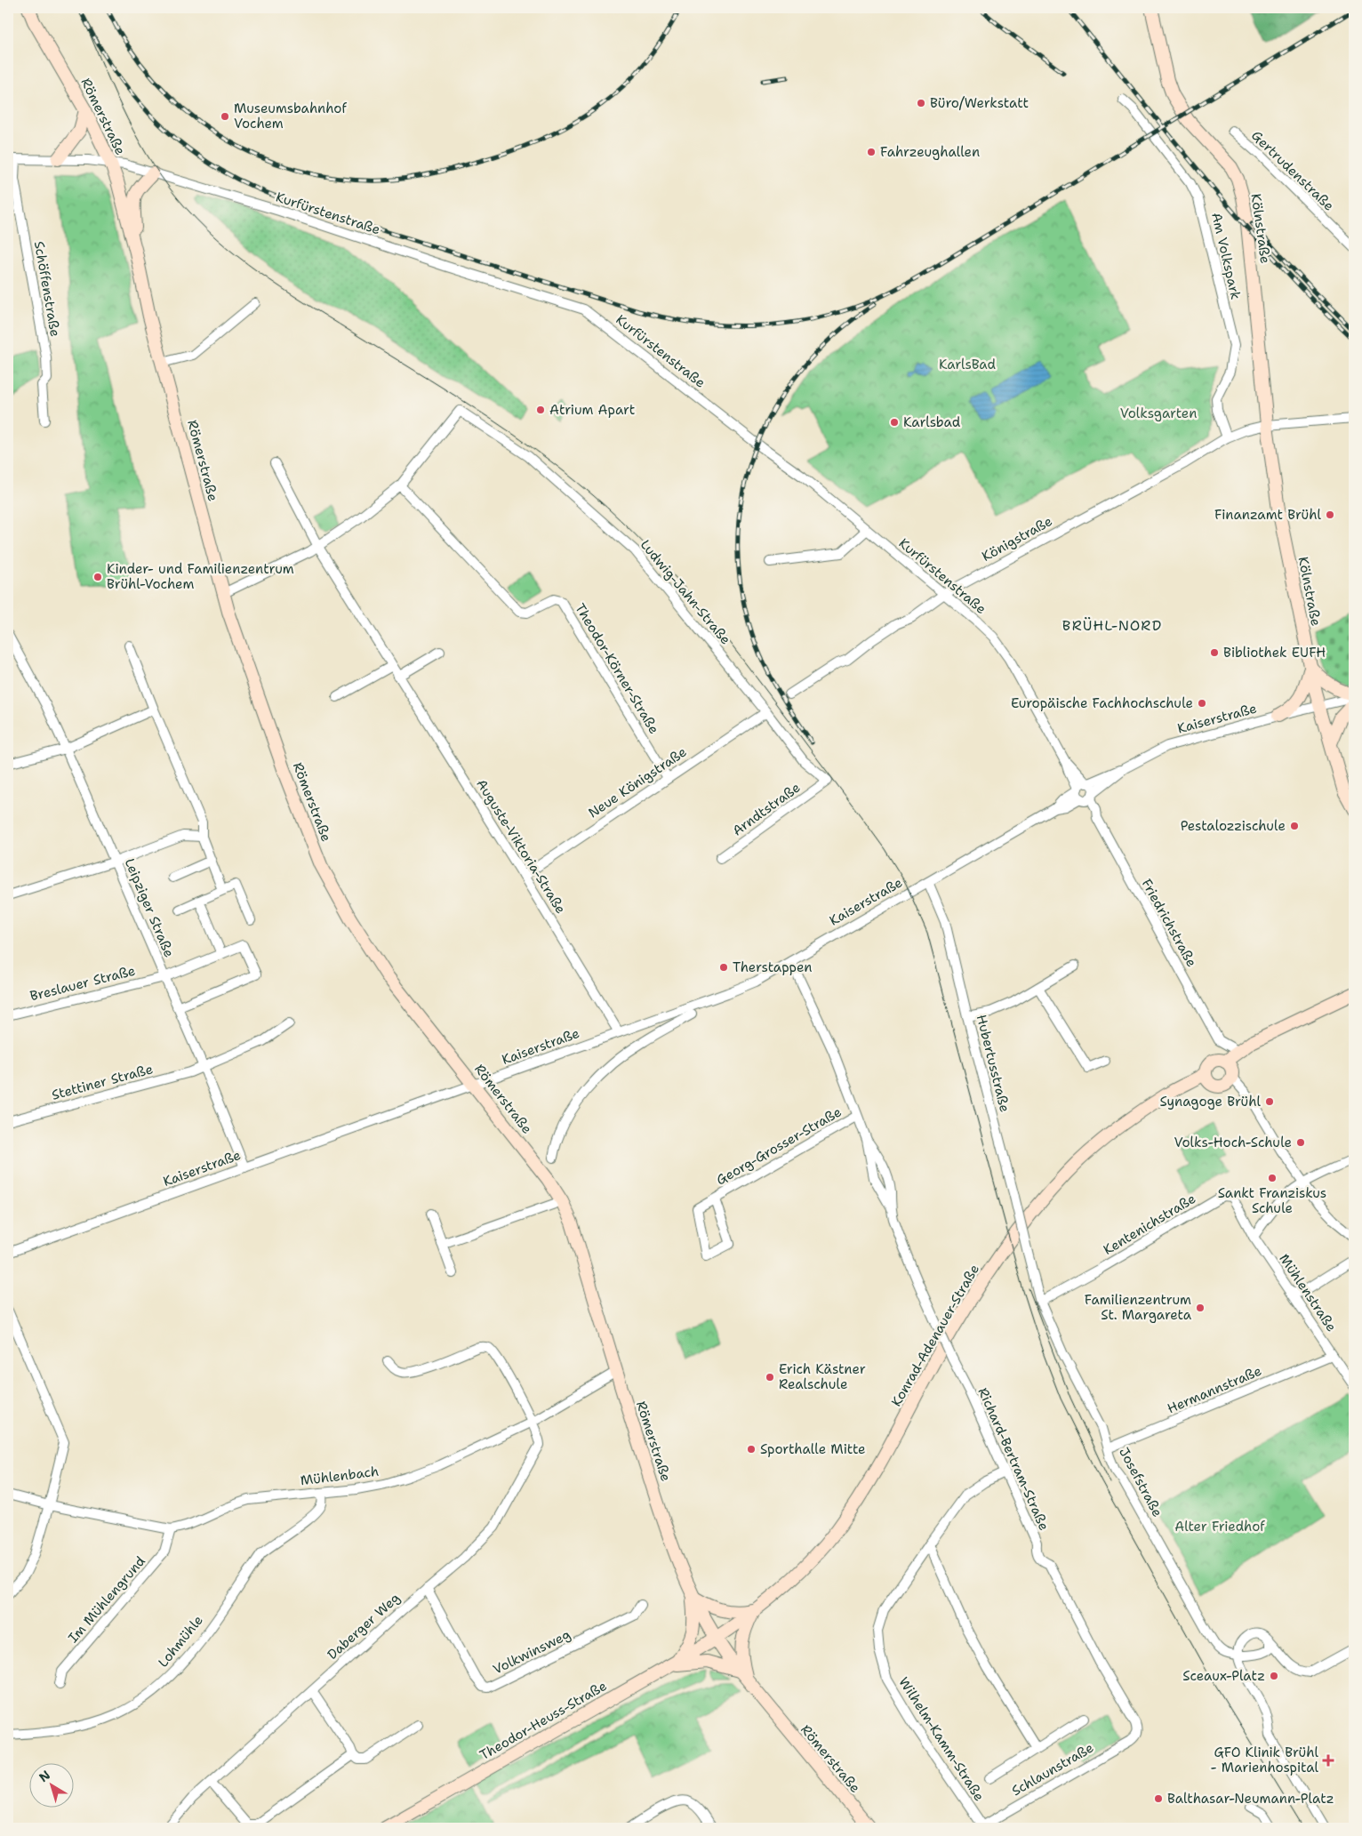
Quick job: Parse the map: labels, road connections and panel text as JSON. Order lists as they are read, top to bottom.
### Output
{
  "streets": {
    "main road": [
      "Römerstraße",
      "Kölnstraße",
      "Konrad-Adenauer-Straße",
      "Theodor-Heuss-Straße"
    ],
    "street": [
      "Gertrudenstraße",
      "Kurfürstenstraße",
      "Am Volkspark",
      "Schöffenstraße",
      "Königstraße",
      "Ludwig-Jahn-Straße",
      "Theodor-Körner-Straße",
      "Kaiserstraße",
      "Neue Königstraße",
      "Arndtstraße",
      "Auguste-Viktoria-Straße",
      "Leipziger Straße",
      "Friedrichstraße",
      "Breslauer Straße",
      "Hubertusstraße",
      "Stettiner Straße",
      "Georg-Grosser-Straße",
      "Kentenichstraße",
      "Mühlenstraße",
      "Hermannstraße",
      "Richard-Bertram-Straße",
      "Mühlenbach",
      "Josefstraße",
      "Im Mühlengrund",
      "Daberger Weg",
      "Lohmühle",
      "Volkwinsweg",
      "Wilhelm-Kamm-Straße",
      "Schlaunstraße"
    ]
  },
  "crossings": [
    ["Römerstraße", "Kurfürstenstraße"],
    ["Römerstraße", "Kaiserstraße"],
    ["Römerstraße", "Konrad-Adenauer-Straße"],
    ["Römerstraße", "Mühlenbach"],
    ["Römerstraße", "Theodor-Heuss-Straße"],
    ["Kurfürstenstraße", "Schöffenstraße"],
    ["Kurfürstenstraße", "Königstraße"],
    ["Kurfürstenstraße", "Kaiserstraße"],
    ["Kurfürstenstraße", "Friedrichstraße"],
    ["Kölnstraße", "Königstraße"],
    ["Kölnstraße", "Kaiserstraße"],
    ["Am Volkspark", "Königstraße"],
    ["Ludwig-Jahn-Straße", "Theodor-Körner-Straße"],
    ["Ludwig-Jahn-Straße", "Neue Königstraße"],
    ["Ludwig-Jahn-Straße", "Arndtstraße"],
    ["Theodor-Körner-Straße", "Neue Königstraße"],
    ["Kaiserstraße", "Auguste-Viktoria-Straße"],
    ["Kaiserstraße", "Leipziger Straße"],
    ["Kaiserstraße", "Friedrichstraße"],
    ["Kaiserstraße", "Hubertusstraße"],
    ["Kaiserstraße", "Richard-Bertram-Straße"],
    ["Neue Königstraße", "Auguste-Viktoria-Straße"],
    ["Leipziger Straße", "Breslauer Straße"],
    ["Leipziger Straße", "Stettiner Straße"],
    ["Hubertusstraße", "Josefstraße"],
    ["Georg-Grosser-Straße", "Richard-Bertram-Straße"],
    ["Kentenichstraße", "Mühlenstraße"],
    ["Kentenichstraße", "Josefstraße"],
    ["Mühlenstraße", "Hermannstraße"],
    ["Konrad-Adenauer-Straße", "Theodor-Heuss-Straße"],
    ["Hermannstraße", "Josefstraße"],
    ["Richard-Bertram-Straße", "Wilhelm-Kamm-Straße"],
    ["Richard-Bertram-Straße", "Schlaunstraße"],
    ["Mühlenbach", "Im Mühlengrund"],
    ["Mühlenbach", "Daberger Weg"],
    ["Mühlenbach", "Lohmühle"],
    ["Daberger Weg", "Volkwinsweg"],
    ["Wilhelm-Kamm-Straße", "Schlaunstraße"]
  ],
  "districts": ["BRÜHL-NORD"],
  "parks": ["KarlsBad", "Volksgarten", "Alter Friedhof"],
  "places": {
    "other": [
      "Büro/Werkstatt",
      "Museumsbahnhof Vochem",
      "Fahrzeughallen",
      "Atrium Apart",
      "Karlsbad",
      "Finanzamt Brühl",
      "Kinder- und Familienzentrum Brühl-Vochem",
      "Bibliothek EUFH",
      "Europäische Fachhochschule",
      "Pestalozzischule",
      "Therstappen",
      "Synagoge Brühl",
      "Volks-Hoch-Schule",
      "Sankt Franziskus Schule",
      "Familienzentrum St. Margareta",
      "Erich Kästner Realschule",
      "Sporthalle Mitte",
      "Sceaux-Platz",
      "Balthasar-Neumann-Platz"
    ],
    "health": ["GFO Klinik Brühl - Marienhospital"]
  },
  "north": "top left"
}
